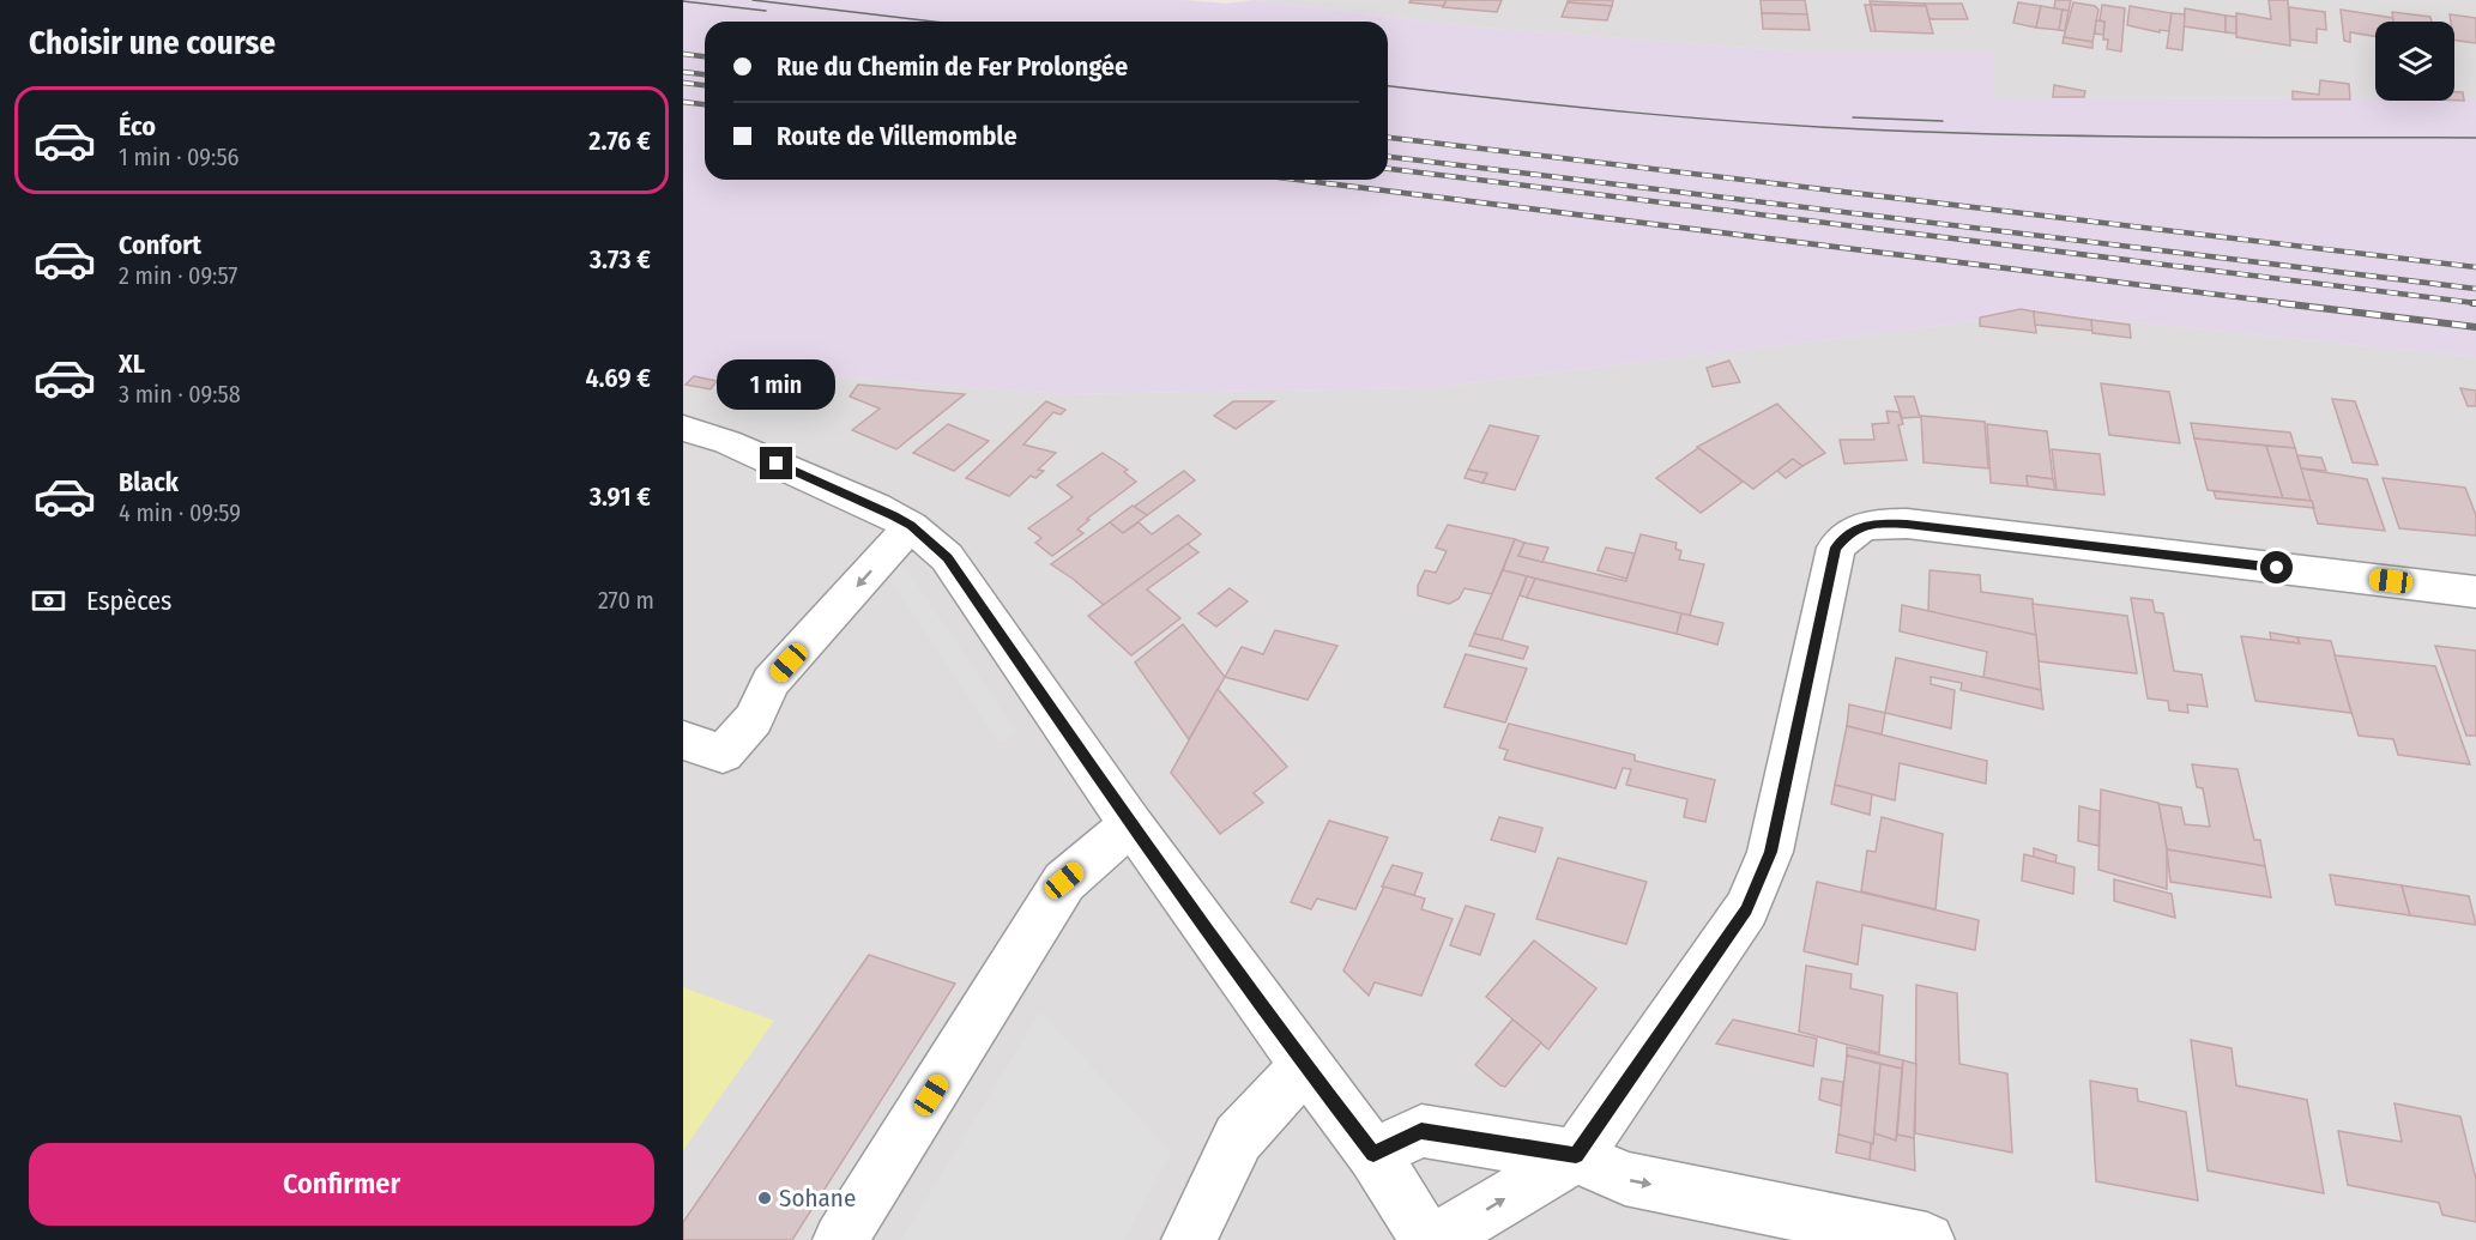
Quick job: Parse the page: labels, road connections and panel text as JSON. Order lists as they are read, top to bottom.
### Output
{
  "places": ["Sohane"],
  "page": {
    "heading": "Choisir une course",
    "banner": ["Rue du Chemin de Fer Prolongée", "Route de Villemomble"],
    "list": [
      {
        "name": "Éco",
        "note": "1 min · 09:56",
        "value": "2.76 €"
      },
      {
        "name": "Confort",
        "note": "2 min · 09:57",
        "value": "3.73 €"
      },
      {
        "name": "XL",
        "note": "3 min · 09:58",
        "value": "4.69 €"
      },
      {
        "name": "Black",
        "note": "4 min · 09:59",
        "value": "3.91 €"
      }
    ],
    "bubble": "1 min",
    "pay": ["Espèces", "270 m"],
    "buttons": "Confirmer"
  }
}
